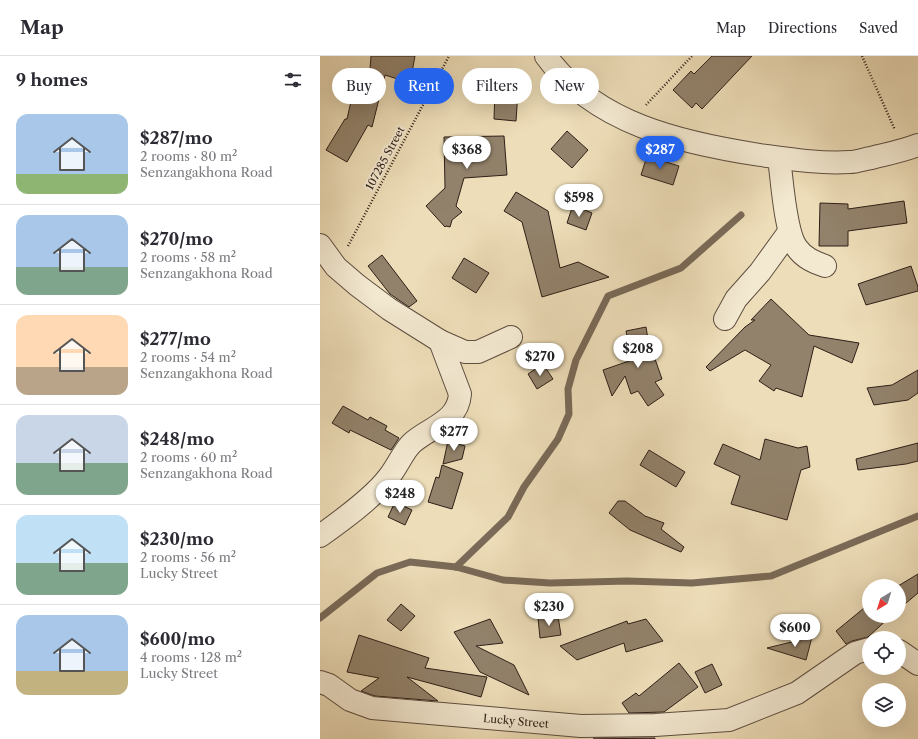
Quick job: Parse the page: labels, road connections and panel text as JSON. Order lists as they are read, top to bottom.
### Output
{
  "streets": {
    "street": ["Lucky Street"],
    "path": ["107285 Street"]
  },
  "north": "bottom left",
  "page": {
    "header": "Map",
    "nav": ["Map", "Directions", "Saved"],
    "heading": "9 homes",
    "chip": [
      "Buy",
      "Rent",
      "Filters",
      "New"
    ],
    "list": [
      {
        "name": "$287/mo",
        "note": "2 rooms · 80 m² · Senzangakhona Road"
      },
      {
        "name": "$270/mo",
        "note": "2 rooms · 58 m² · Senzangakhona Road"
      },
      {
        "name": "$277/mo",
        "note": "2 rooms · 54 m² · Senzangakhona Road"
      },
      {
        "name": "$248/mo",
        "note": "2 rooms · 60 m² · Senzangakhona Road"
      },
      {
        "name": "$230/mo",
        "note": "2 rooms · 56 m² · Lucky Street"
      },
      {
        "name": "$600/mo",
        "note": "4 rooms · 128 m² · Lucky Street"
      }
    ],
    "price": [
      "$368",
      "$287",
      "$598",
      "$208",
      "$270",
      "$277",
      "$248",
      "$230",
      "$600"
    ]
  }
}
